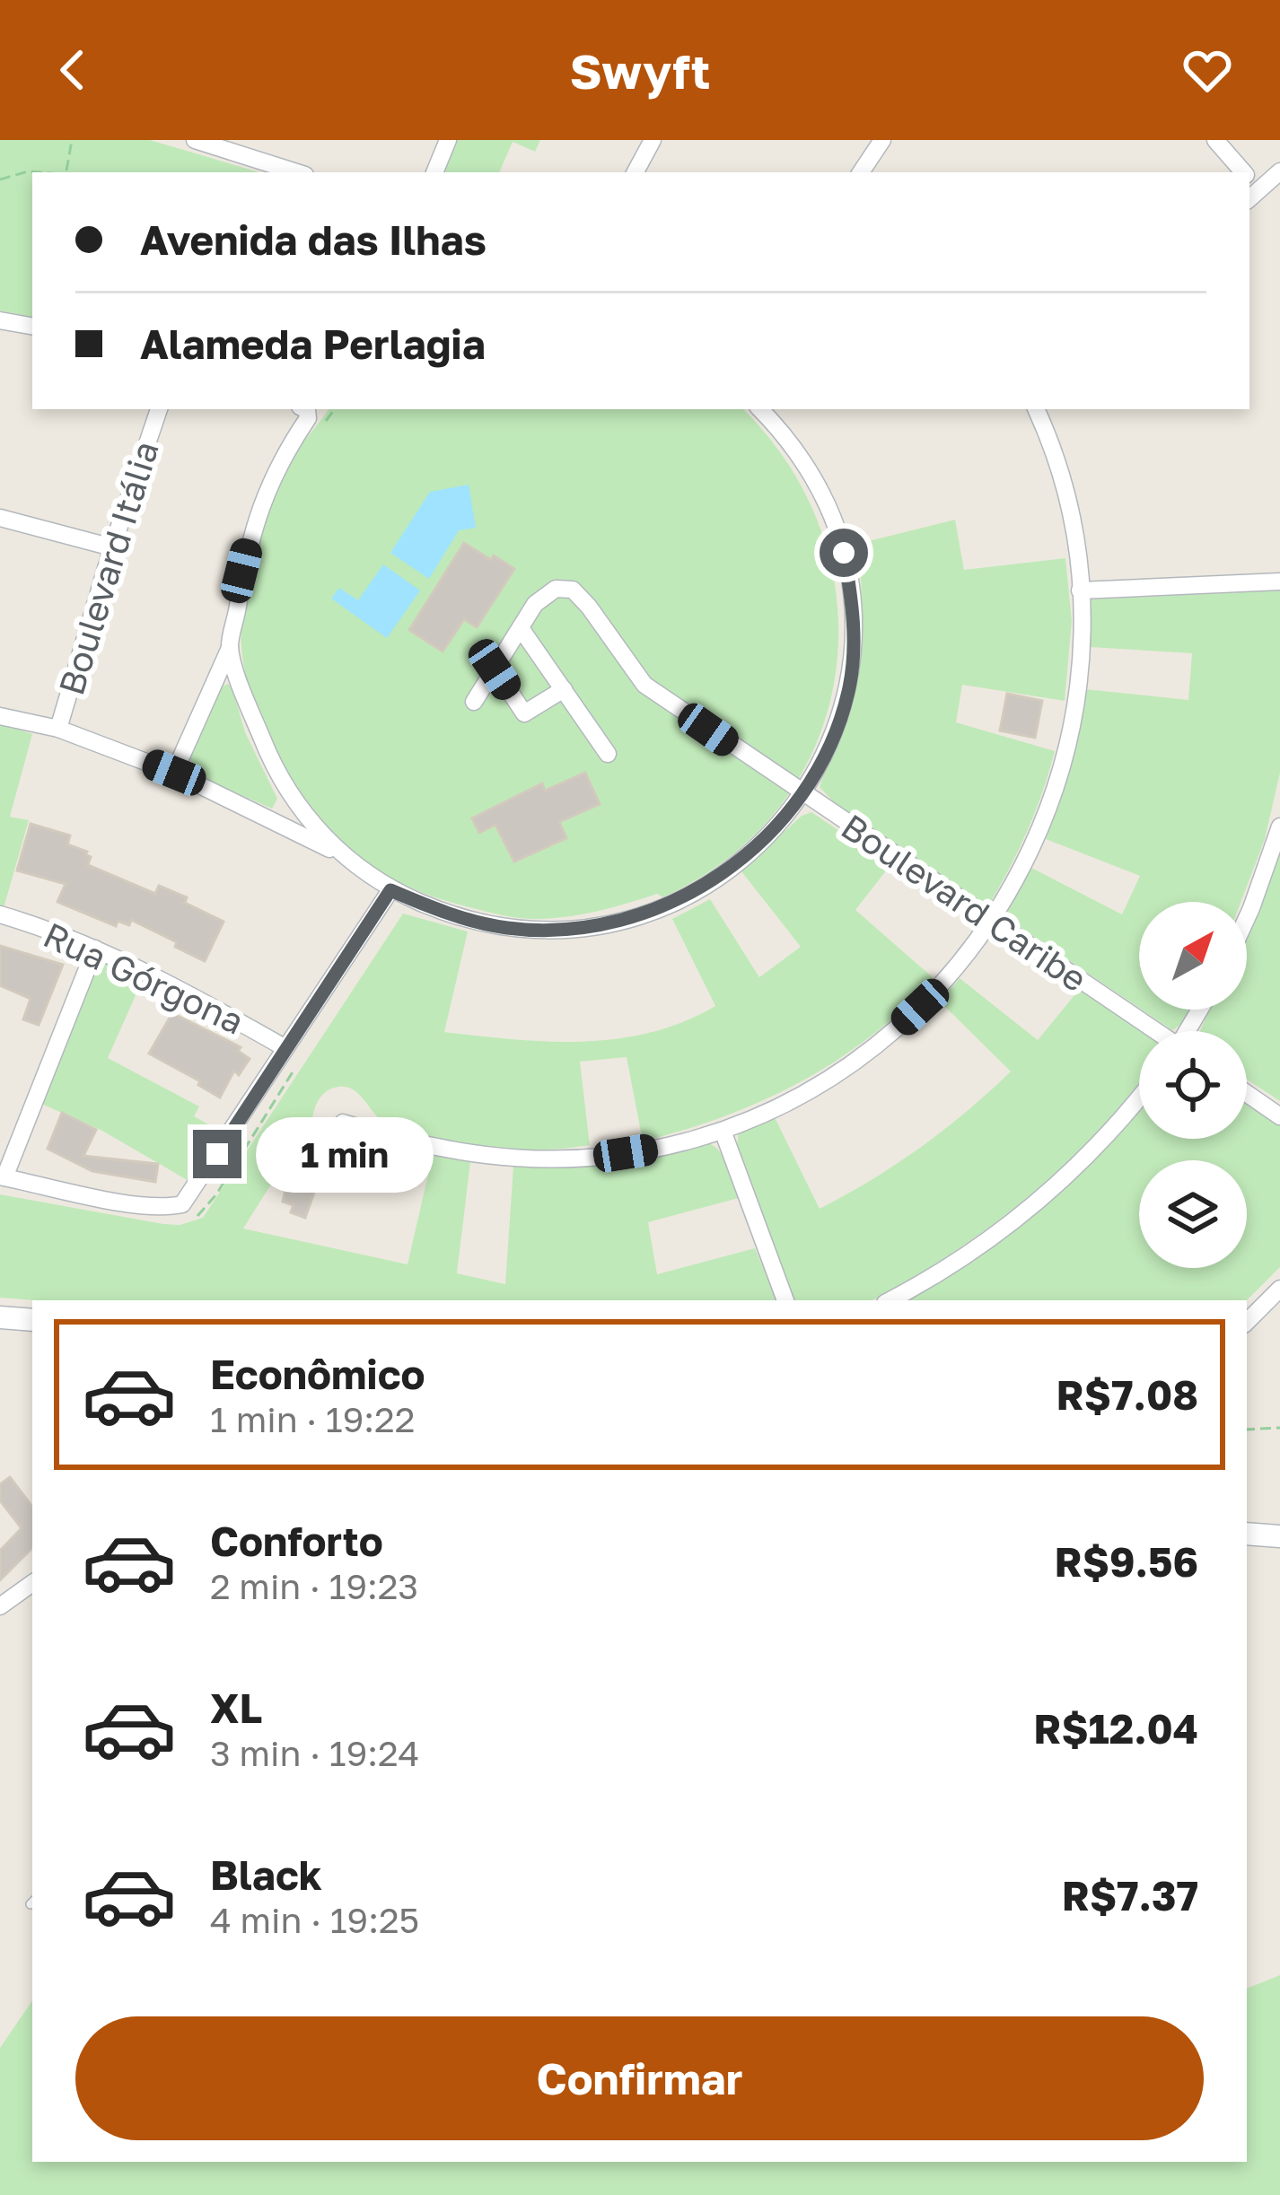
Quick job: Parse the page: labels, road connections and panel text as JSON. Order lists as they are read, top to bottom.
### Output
{
  "streets": {
    "street": ["Boulevard Itália", "Boulevard Caribe", "Rua Górgona"]
  },
  "north": "top right",
  "page": {
    "header": "Swyft",
    "banner": ["Avenida das Ilhas", "Alameda Perlagia"],
    "bubble": "1 min",
    "list": [
      {
        "name": "Econômico",
        "note": "1 min · 19:22",
        "value": "R$7.08"
      },
      {
        "name": "Conforto",
        "note": "2 min · 19:23",
        "value": "R$9.56"
      },
      {
        "name": "XL",
        "note": "3 min · 19:24",
        "value": "R$12.04"
      },
      {
        "name": "Black",
        "note": "4 min · 19:25",
        "value": "R$7.37"
      }
    ],
    "buttons": "Confirmar"
  }
}
